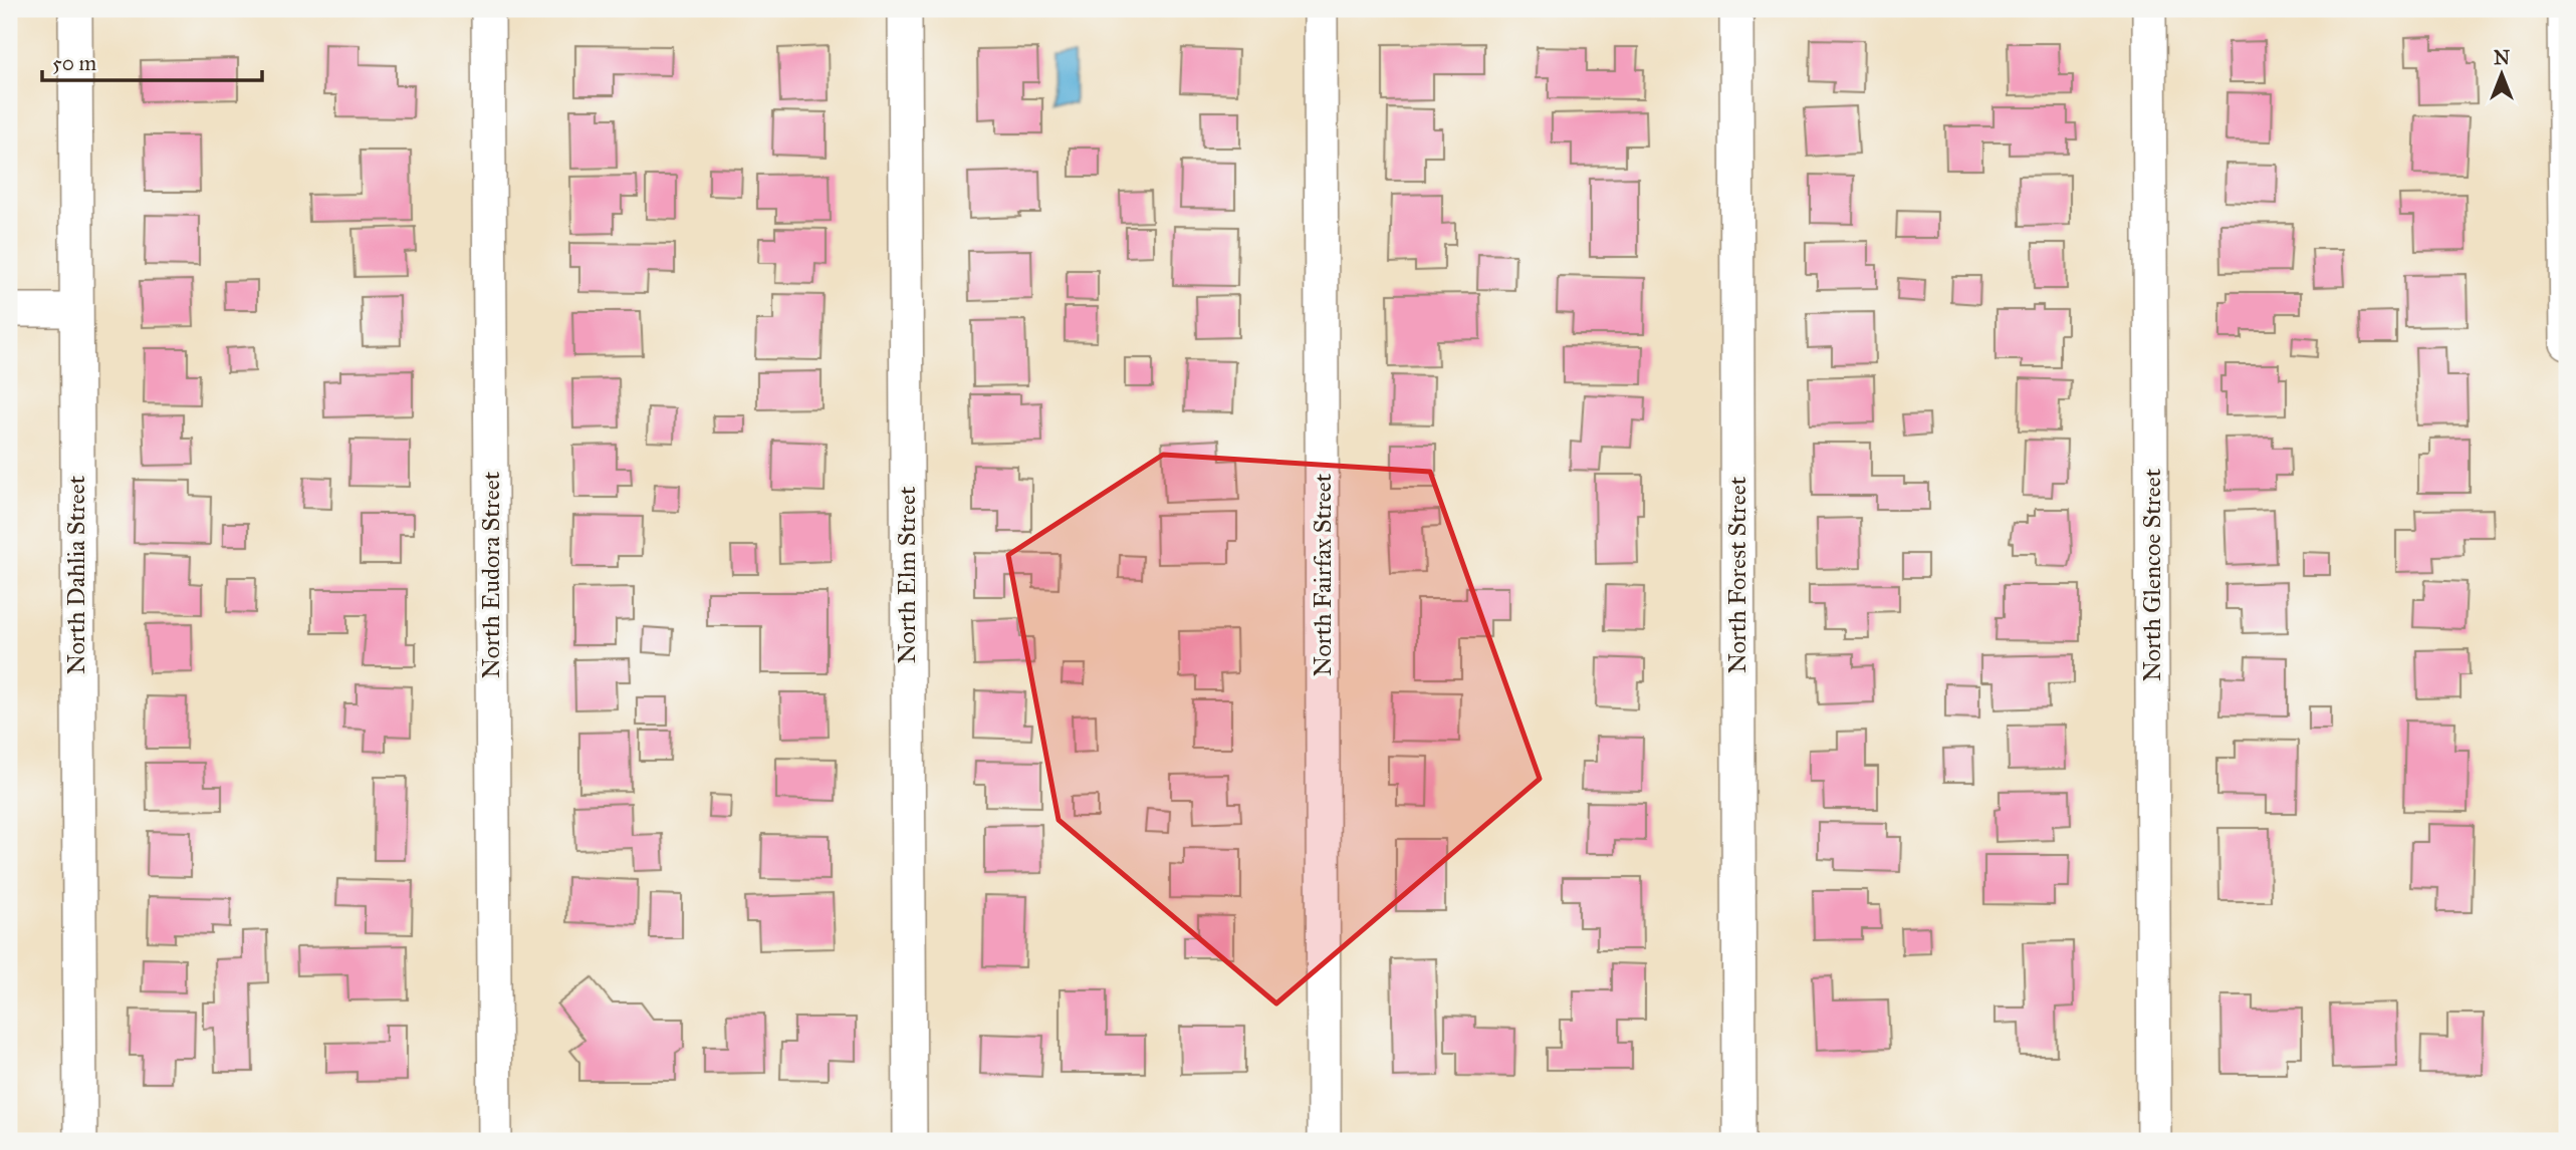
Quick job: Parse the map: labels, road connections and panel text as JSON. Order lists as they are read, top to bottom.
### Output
{
  "streets": {
    "street": [
      "North Dahlia Street",
      "North Eudora Street",
      "North Elm Street",
      "North Fairfax Street",
      "North Forest Street",
      "North Glencoe Street"
    ]
  },
  "scale_bar": "50 m",
  "north": "top"
}
